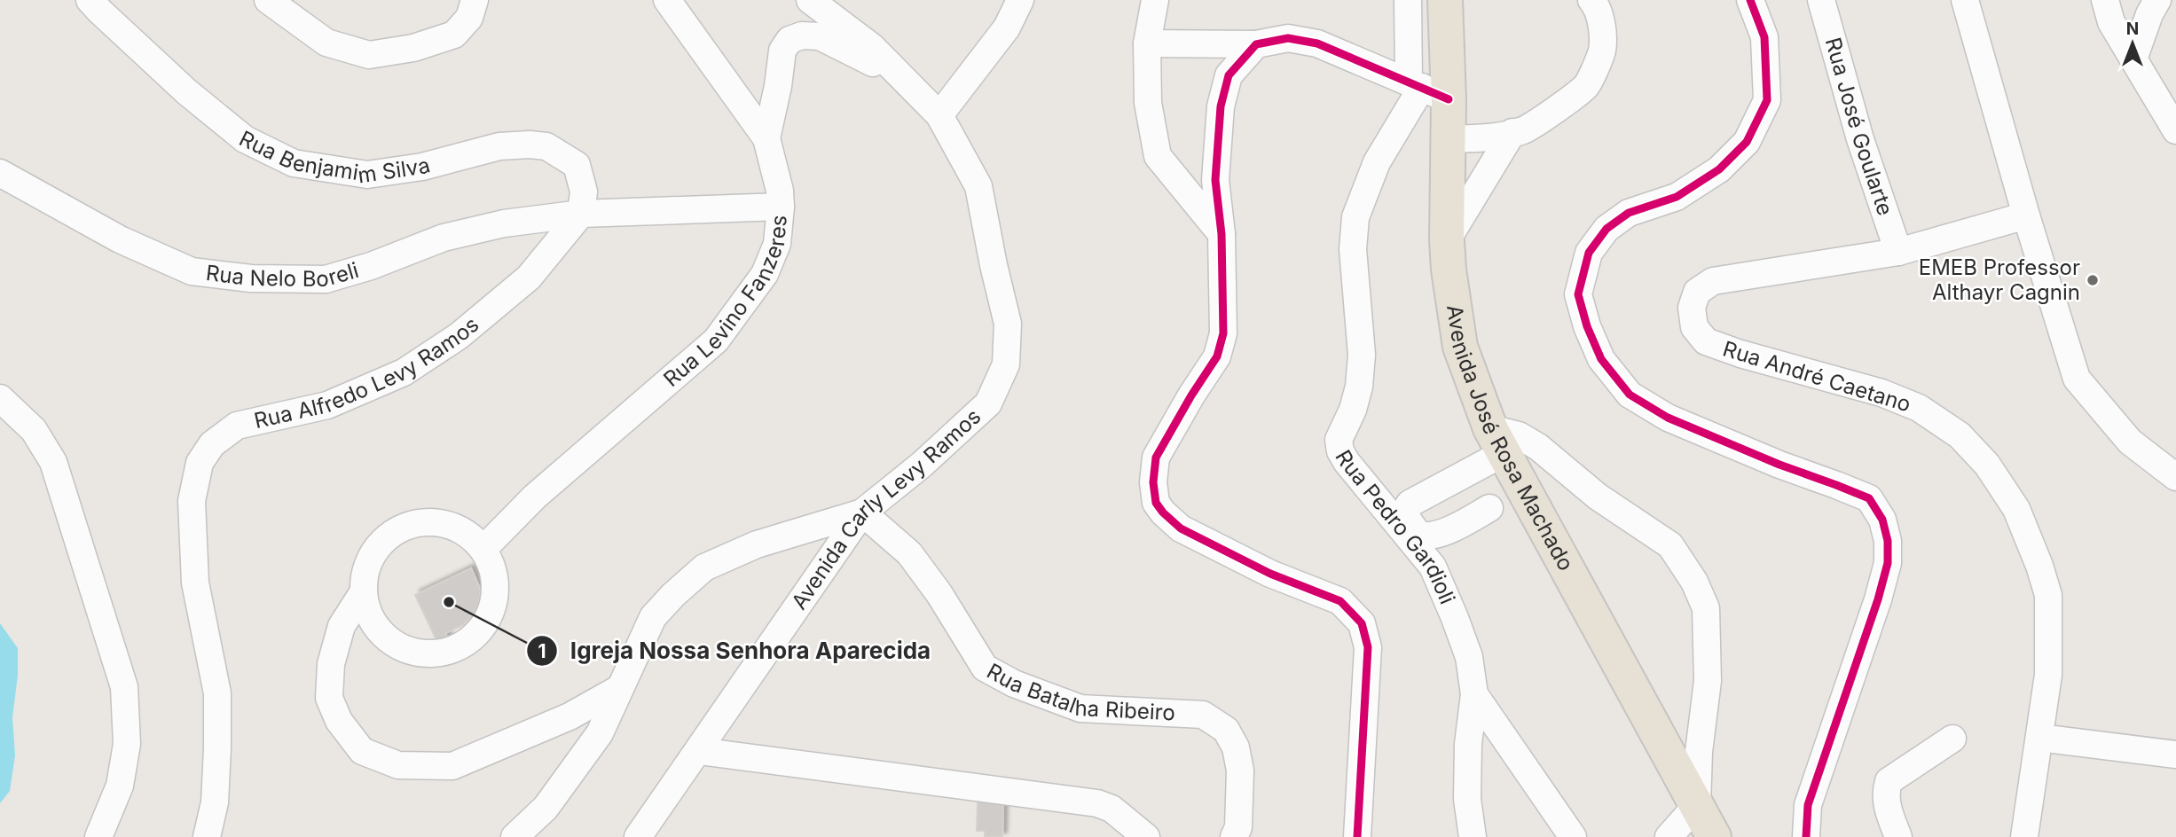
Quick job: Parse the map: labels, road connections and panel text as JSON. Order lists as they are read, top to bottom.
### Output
{
  "streets": {
    "main road": ["Avenida José Rosa Machado"],
    "street": [
      "Rua José Goularte",
      "Rua Benjamim Silva",
      "Rua Nelo Boreli",
      "Rua Levino Fanzeres",
      "Rua Alfredo Levy Ramos",
      "Rua André Caetano",
      "Avenida Carly Levy Ramos",
      "Rua Pedro Gardioli",
      "Rua Batalha Ribeiro"
    ]
  },
  "crossings": [
    ["Rua José Goularte", "Rua André Caetano"],
    ["Rua Benjamim Silva", "Rua Nelo Boreli"],
    ["Rua Benjamim Silva", "Rua Alfredo Levy Ramos"],
    ["Rua Nelo Boreli", "Rua Levino Fanzeres"],
    ["Rua Nelo Boreli", "Rua Alfredo Levy Ramos"],
    ["Avenida José Rosa Machado", "Rua Pedro Gardioli"],
    ["Avenida Carly Levy Ramos", "Rua Batalha Ribeiro"]
  ],
  "places": ["EMEB Professor Althayr Cagnin", "Igreja Nossa Senhora Aparecida"],
  "north": "top"
}
